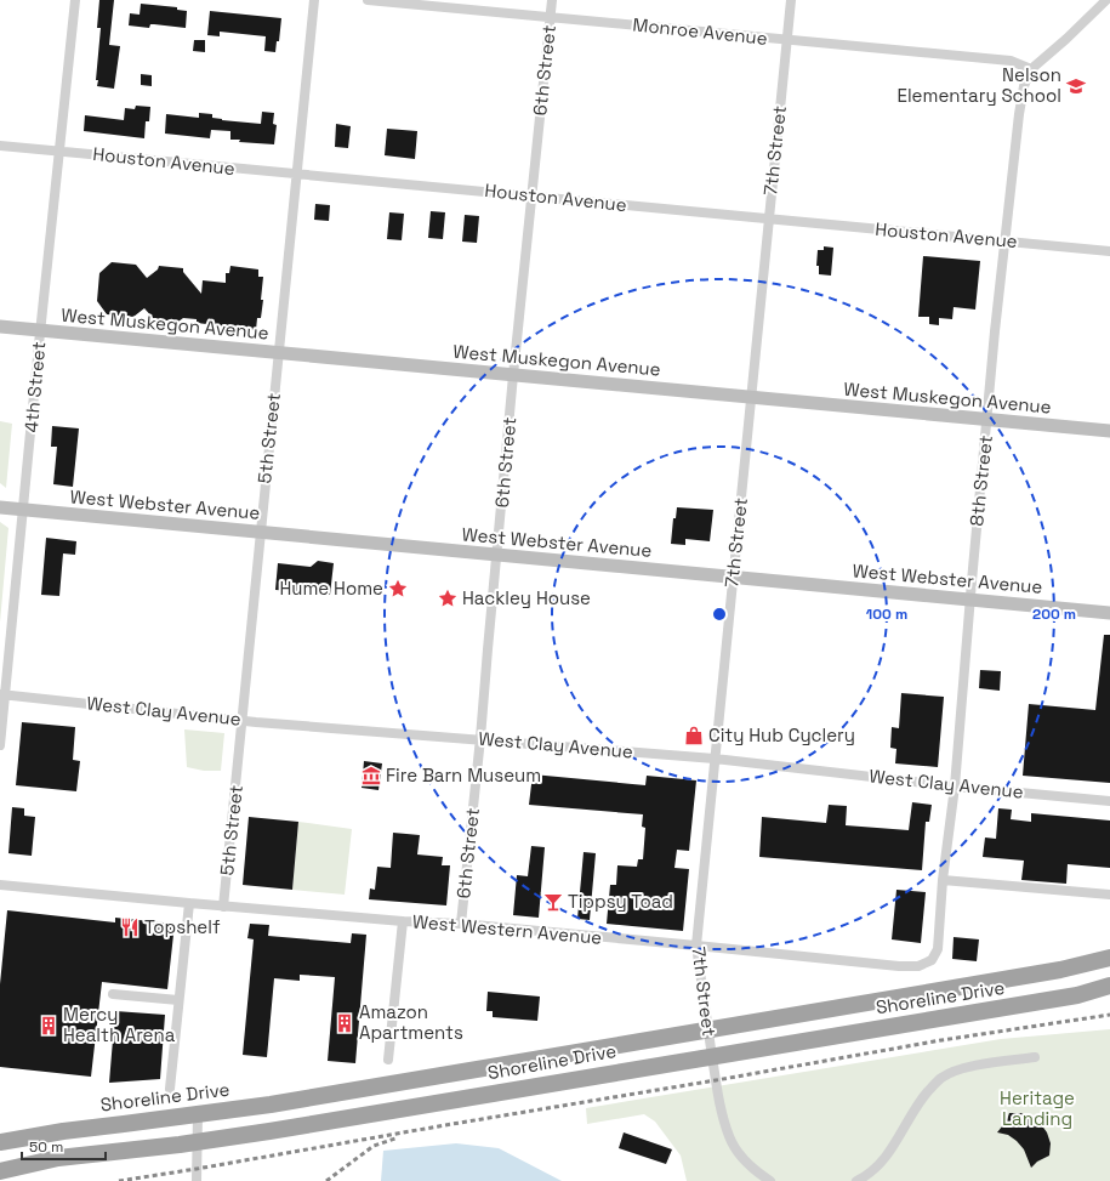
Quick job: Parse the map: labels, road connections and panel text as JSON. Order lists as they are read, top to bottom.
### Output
{
  "streets": {
    "highway": ["Shoreline Drive"],
    "main road": ["West Muskegon Avenue", "West Webster Avenue"],
    "street": [
      "Monroe Avenue",
      "6th Street",
      "7th Street",
      "Houston Avenue",
      "4th Street",
      "5th Street",
      "8th Street",
      "West Clay Avenue",
      "West Western Avenue"
    ]
  },
  "crossings": [
    ["Monroe Avenue", "6th Street"],
    ["Monroe Avenue", "7th Street"],
    ["Monroe Avenue", "8th Street"],
    ["6th Street", "Houston Avenue"],
    ["6th Street", "West Muskegon Avenue"],
    ["6th Street", "West Webster Avenue"],
    ["6th Street", "West Clay Avenue"],
    ["6th Street", "West Western Avenue"],
    ["7th Street", "Houston Avenue"],
    ["7th Street", "West Muskegon Avenue"],
    ["7th Street", "West Webster Avenue"],
    ["7th Street", "West Clay Avenue"],
    ["7th Street", "West Western Avenue"],
    ["7th Street", "Shoreline Drive"],
    ["Houston Avenue", "4th Street"],
    ["Houston Avenue", "5th Street"],
    ["Houston Avenue", "8th Street"],
    ["West Muskegon Avenue", "4th Street"],
    ["West Muskegon Avenue", "5th Street"],
    ["West Muskegon Avenue", "8th Street"],
    ["4th Street", "West Webster Avenue"],
    ["4th Street", "West Clay Avenue"],
    ["5th Street", "West Webster Avenue"],
    ["5th Street", "West Clay Avenue"],
    ["5th Street", "West Western Avenue"],
    ["8th Street", "West Webster Avenue"],
    ["8th Street", "West Clay Avenue"],
    ["8th Street", "West Western Avenue"]
  ],
  "parks": ["Heritage Landing"],
  "places": {
    "school or university": ["Nelson Elementary School"],
    "place": ["Hume Home", "Hackley House"],
    "shop": ["City Hub Cyclery"],
    "museum": ["Fire Barn Museum"],
    "bar": ["Tippsy Toad"],
    "restaurant": ["Topshelf"],
    "building": ["Amazon Apartments", "Mercy Health Arena"]
  },
  "scale_bar": "50 m",
  "rings": ["100 m", "200 m"]
}
